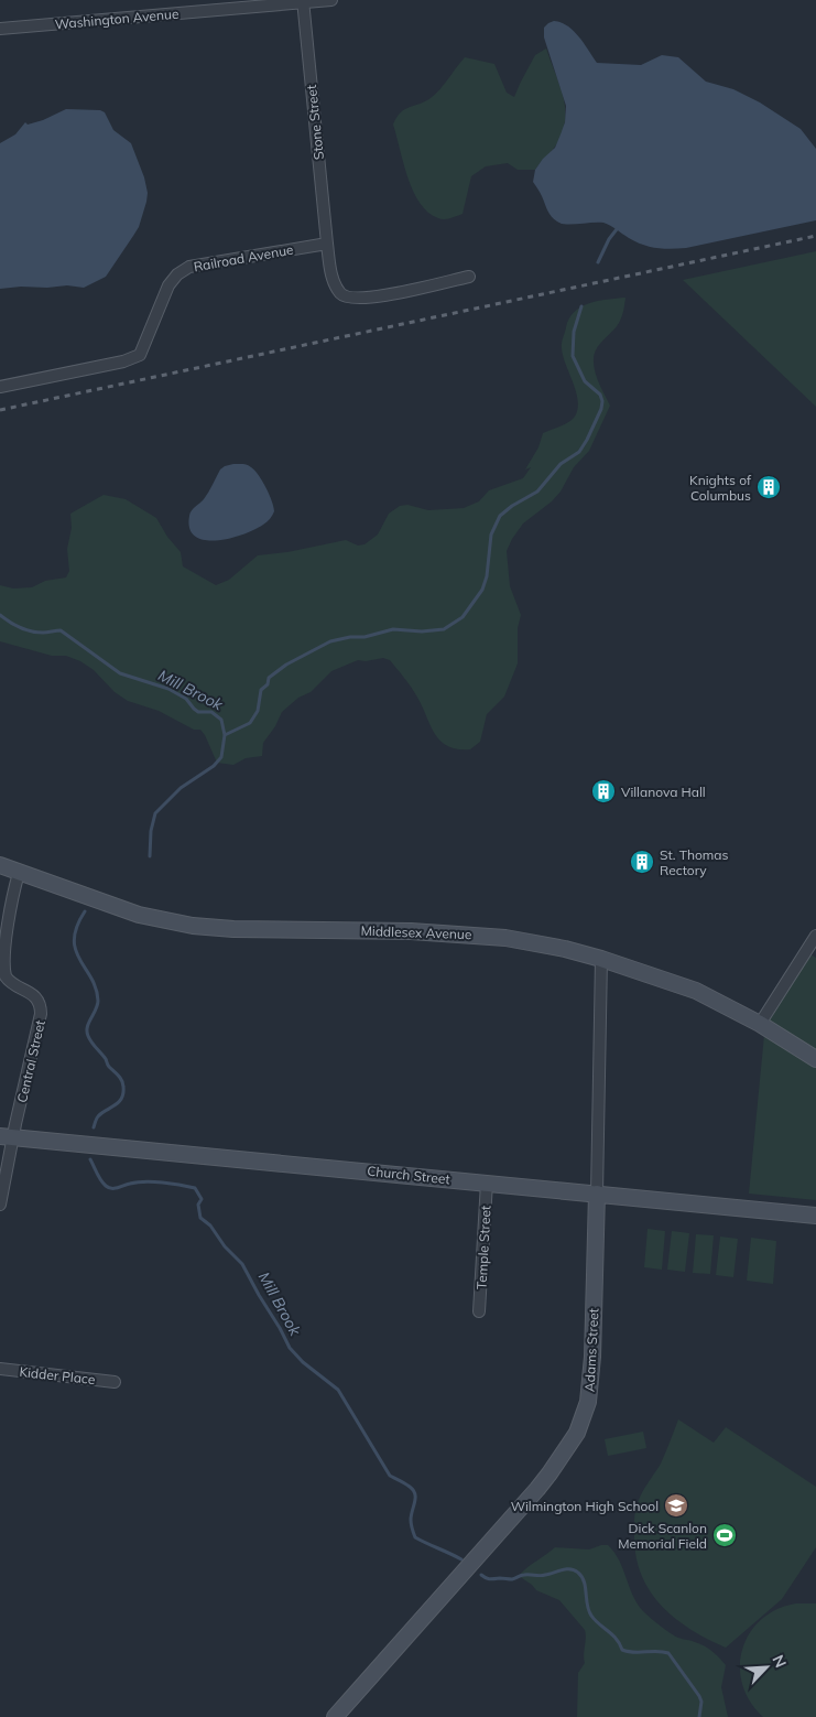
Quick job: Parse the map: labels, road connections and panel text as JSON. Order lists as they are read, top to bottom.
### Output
{
  "streets": {
    "street": [
      "Washington Avenue",
      "Stone Street",
      "Railroad Avenue",
      "Middlesex Avenue",
      "Central Street",
      "Church Street",
      "Temple Street",
      "Adams Street",
      "Kidder Place"
    ]
  },
  "crossings": [
    ["Washington Avenue", "Stone Street"],
    ["Stone Street", "Railroad Avenue"],
    ["Middlesex Avenue", "Central Street"],
    ["Middlesex Avenue", "Adams Street"],
    ["Central Street", "Church Street"],
    ["Church Street", "Temple Street"],
    ["Church Street", "Adams Street"]
  ],
  "water": ["Mill Brook"],
  "places": {
    "building": ["Knights of Columbus", "Villanova Hall", "St. Thomas Rectory"],
    "school or university": ["Wilmington High School"],
    "sports": ["Dick Scanlon Memorial Field"]
  },
  "north": "top right"
}
